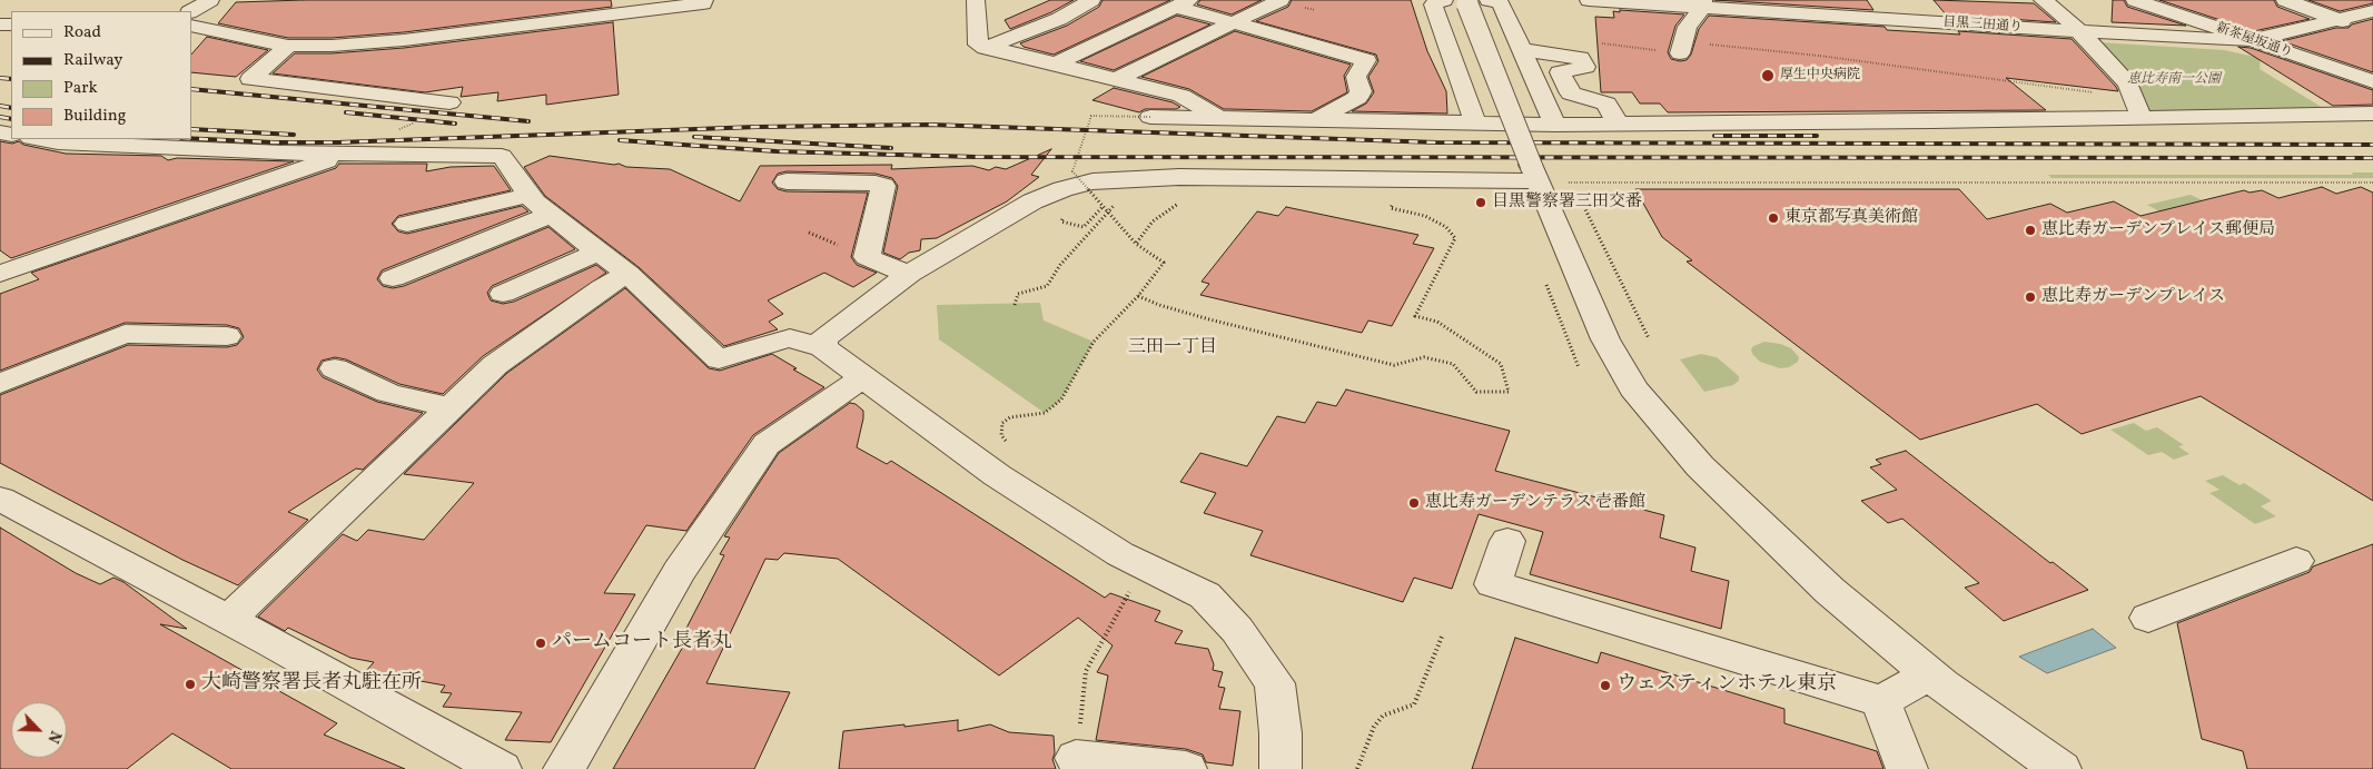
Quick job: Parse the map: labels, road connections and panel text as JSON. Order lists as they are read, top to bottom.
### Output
{
  "streets": {
    "street": ["目黒三田通り", "新茶屋坂通り"]
  },
  "crossings": [
    ["目黒三田通り", "新茶屋坂通り"]
  ],
  "districts": ["三田一丁目"],
  "parks": ["恵比寿南一公園"],
  "places": [
    "厚生中央病院",
    "目黒警察署三田交番",
    "東京都写真美術館",
    "恵比寿ガーデンプレイス郵便局",
    "恵比寿ガーデンプレイス",
    "恵比寿ガーデンテラス 壱番館",
    "パームコート長者丸",
    "大崎警察署長者丸駐在所",
    "ウェスティンホテル東京"
  ],
  "legend": [
    "Road",
    "Railway",
    "Park",
    "Building"
  ],
  "north": "bottom right"
}
